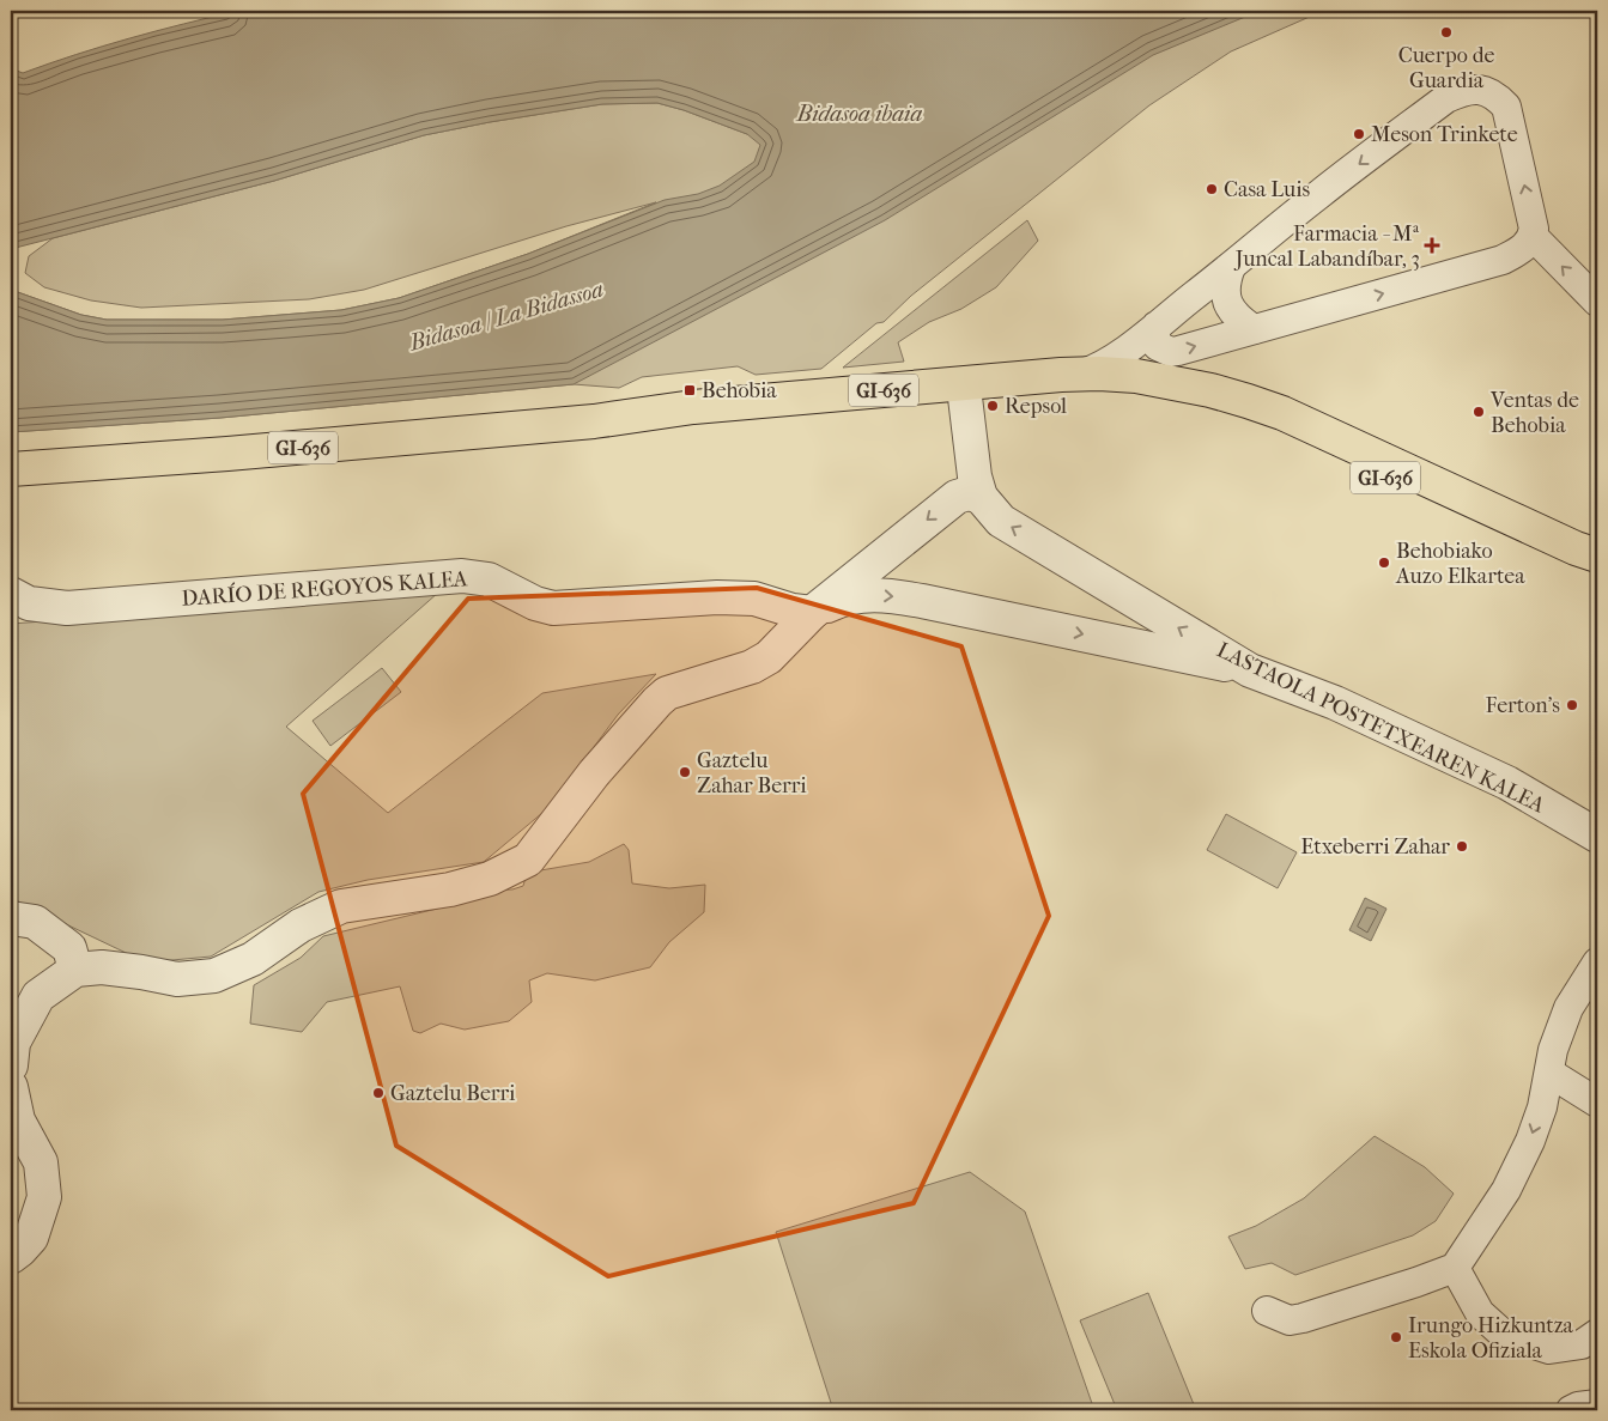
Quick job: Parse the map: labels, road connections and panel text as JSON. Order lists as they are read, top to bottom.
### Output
{
  "streets": {
    "main road": ["GI-636"],
    "street": ["DARÍO DE REGOYOS KALEA", "LASTAOLA POSTETXEAREN KALEA"]
  },
  "crossings": [
    ["GI-636", "LASTAOLA POSTETXEAREN KALEA"]
  ],
  "one_way": ["LASTAOLA POSTETXEAREN KALEA"],
  "water": ["Bidasoa ibaia", "Bidasoa / La Bidassoa"],
  "places": {
    "other": [
      "Cuerpo de Guardia",
      "Meson Trinkete",
      "Casa Luis",
      "Repsol",
      "Ventas de Behobia",
      "Behobiako Auzo Elkartea",
      "Ferton's",
      "Gaztelu Zahar Berri",
      "Etxeberri Zahar",
      "Gaztelu Berri",
      "Irungo Hizkuntza Eskola Ofiziala"
    ],
    "health": ["Farmacia - Mª Juncal Labandíbar, 3"],
    "transit": ["Behobia"]
  }
}
